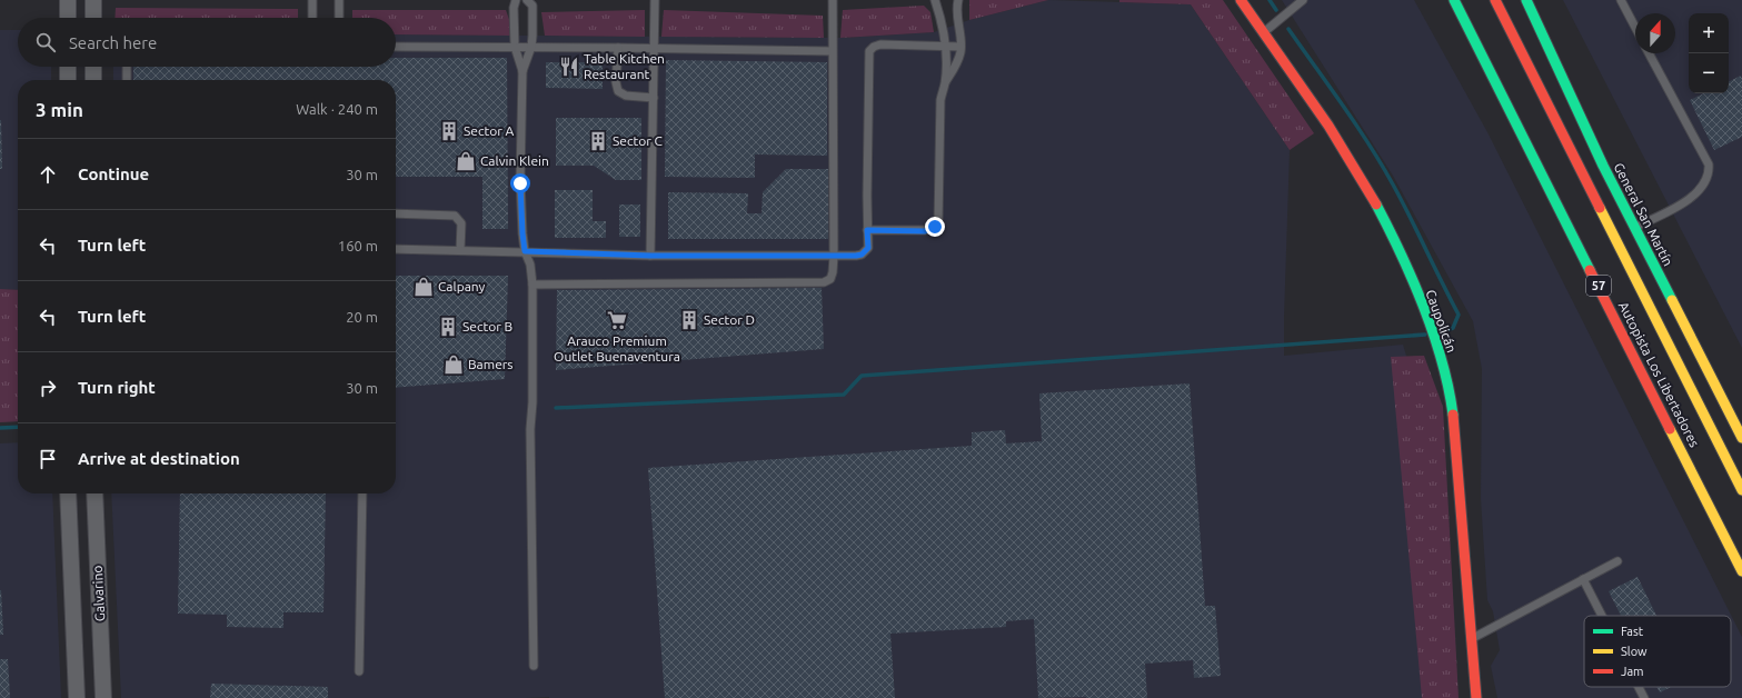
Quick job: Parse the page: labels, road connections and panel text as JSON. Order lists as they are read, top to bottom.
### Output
{
  "streets": {
    "main road": [
      "General San Martín",
      "57",
      "Caupolicán",
      "Autopista Los Libertadores"
    ],
    "street": ["Galvarino"]
  },
  "places": {
    "restaurant": ["Table Kitchen Restaurant"],
    "building": [
      "Sector A",
      "Sector C",
      "Sector D",
      "Sector B"
    ],
    "shop": ["Calvin Klein", "Calpany", "Bamers"],
    "supermarket": ["Arauco Premium Outlet Buenaventura"]
  },
  "legend": ["Fast", "Slow", "Jam"],
  "north": "top",
  "page": {
    "map_buttons": ["+", "−"],
    "search": "Search here",
    "heading": ["3 min", "Walk · 240 m"],
    "list": [
      ["Continue", "30 m"],
      ["Turn left", "160 m"],
      ["Turn left", "20 m"],
      ["Turn right", "30 m"],
      "Arrive at destination"
    ]
  }
}
